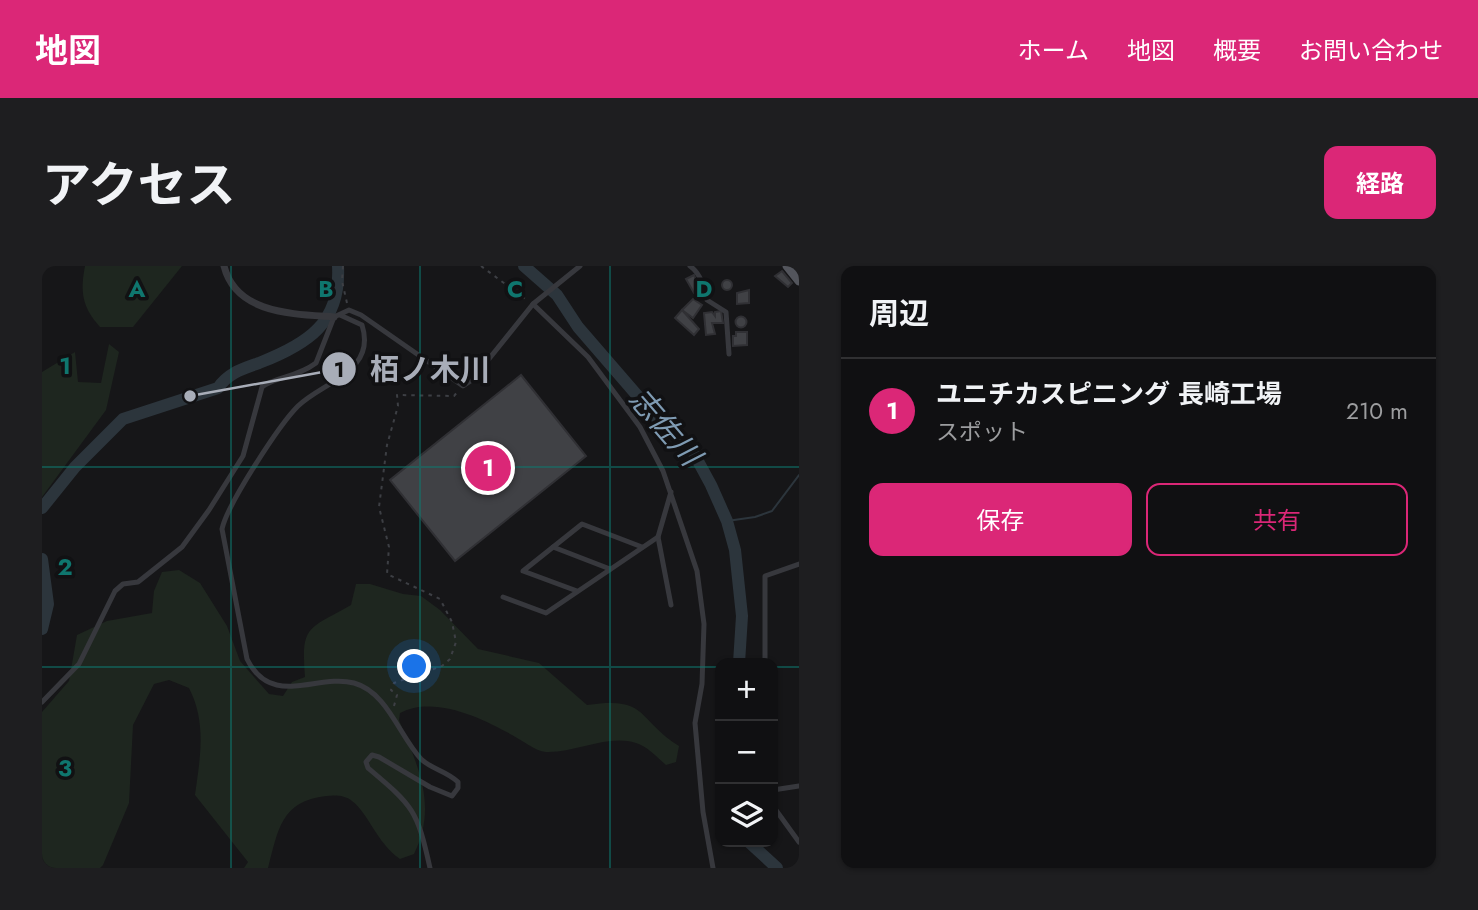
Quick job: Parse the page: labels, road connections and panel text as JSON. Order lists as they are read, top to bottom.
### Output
{
  "water": ["志佐川"],
  "places": ["栢ノ木川"],
  "page": {
    "header": "地図",
    "nav": [
      "ホーム",
      "地図",
      "概要",
      "お問い合わせ"
    ],
    "title": "アクセス",
    "buttons": [
      "経路",
      ["保存", "共有"]
    ],
    "heading": "周辺",
    "list": [
      {
        "mark": "1",
        "name": "ユニチカスピニング 長崎工場",
        "note": "スポット",
        "value": "210 m"
      }
    ],
    "pins": "1",
    "map_buttons": ["+", "−"]
  },
  "grid": {
    "columns": [
      "A",
      "B",
      "C",
      "D"
    ],
    "rows": ["1", "2", "3"]
  }
}
